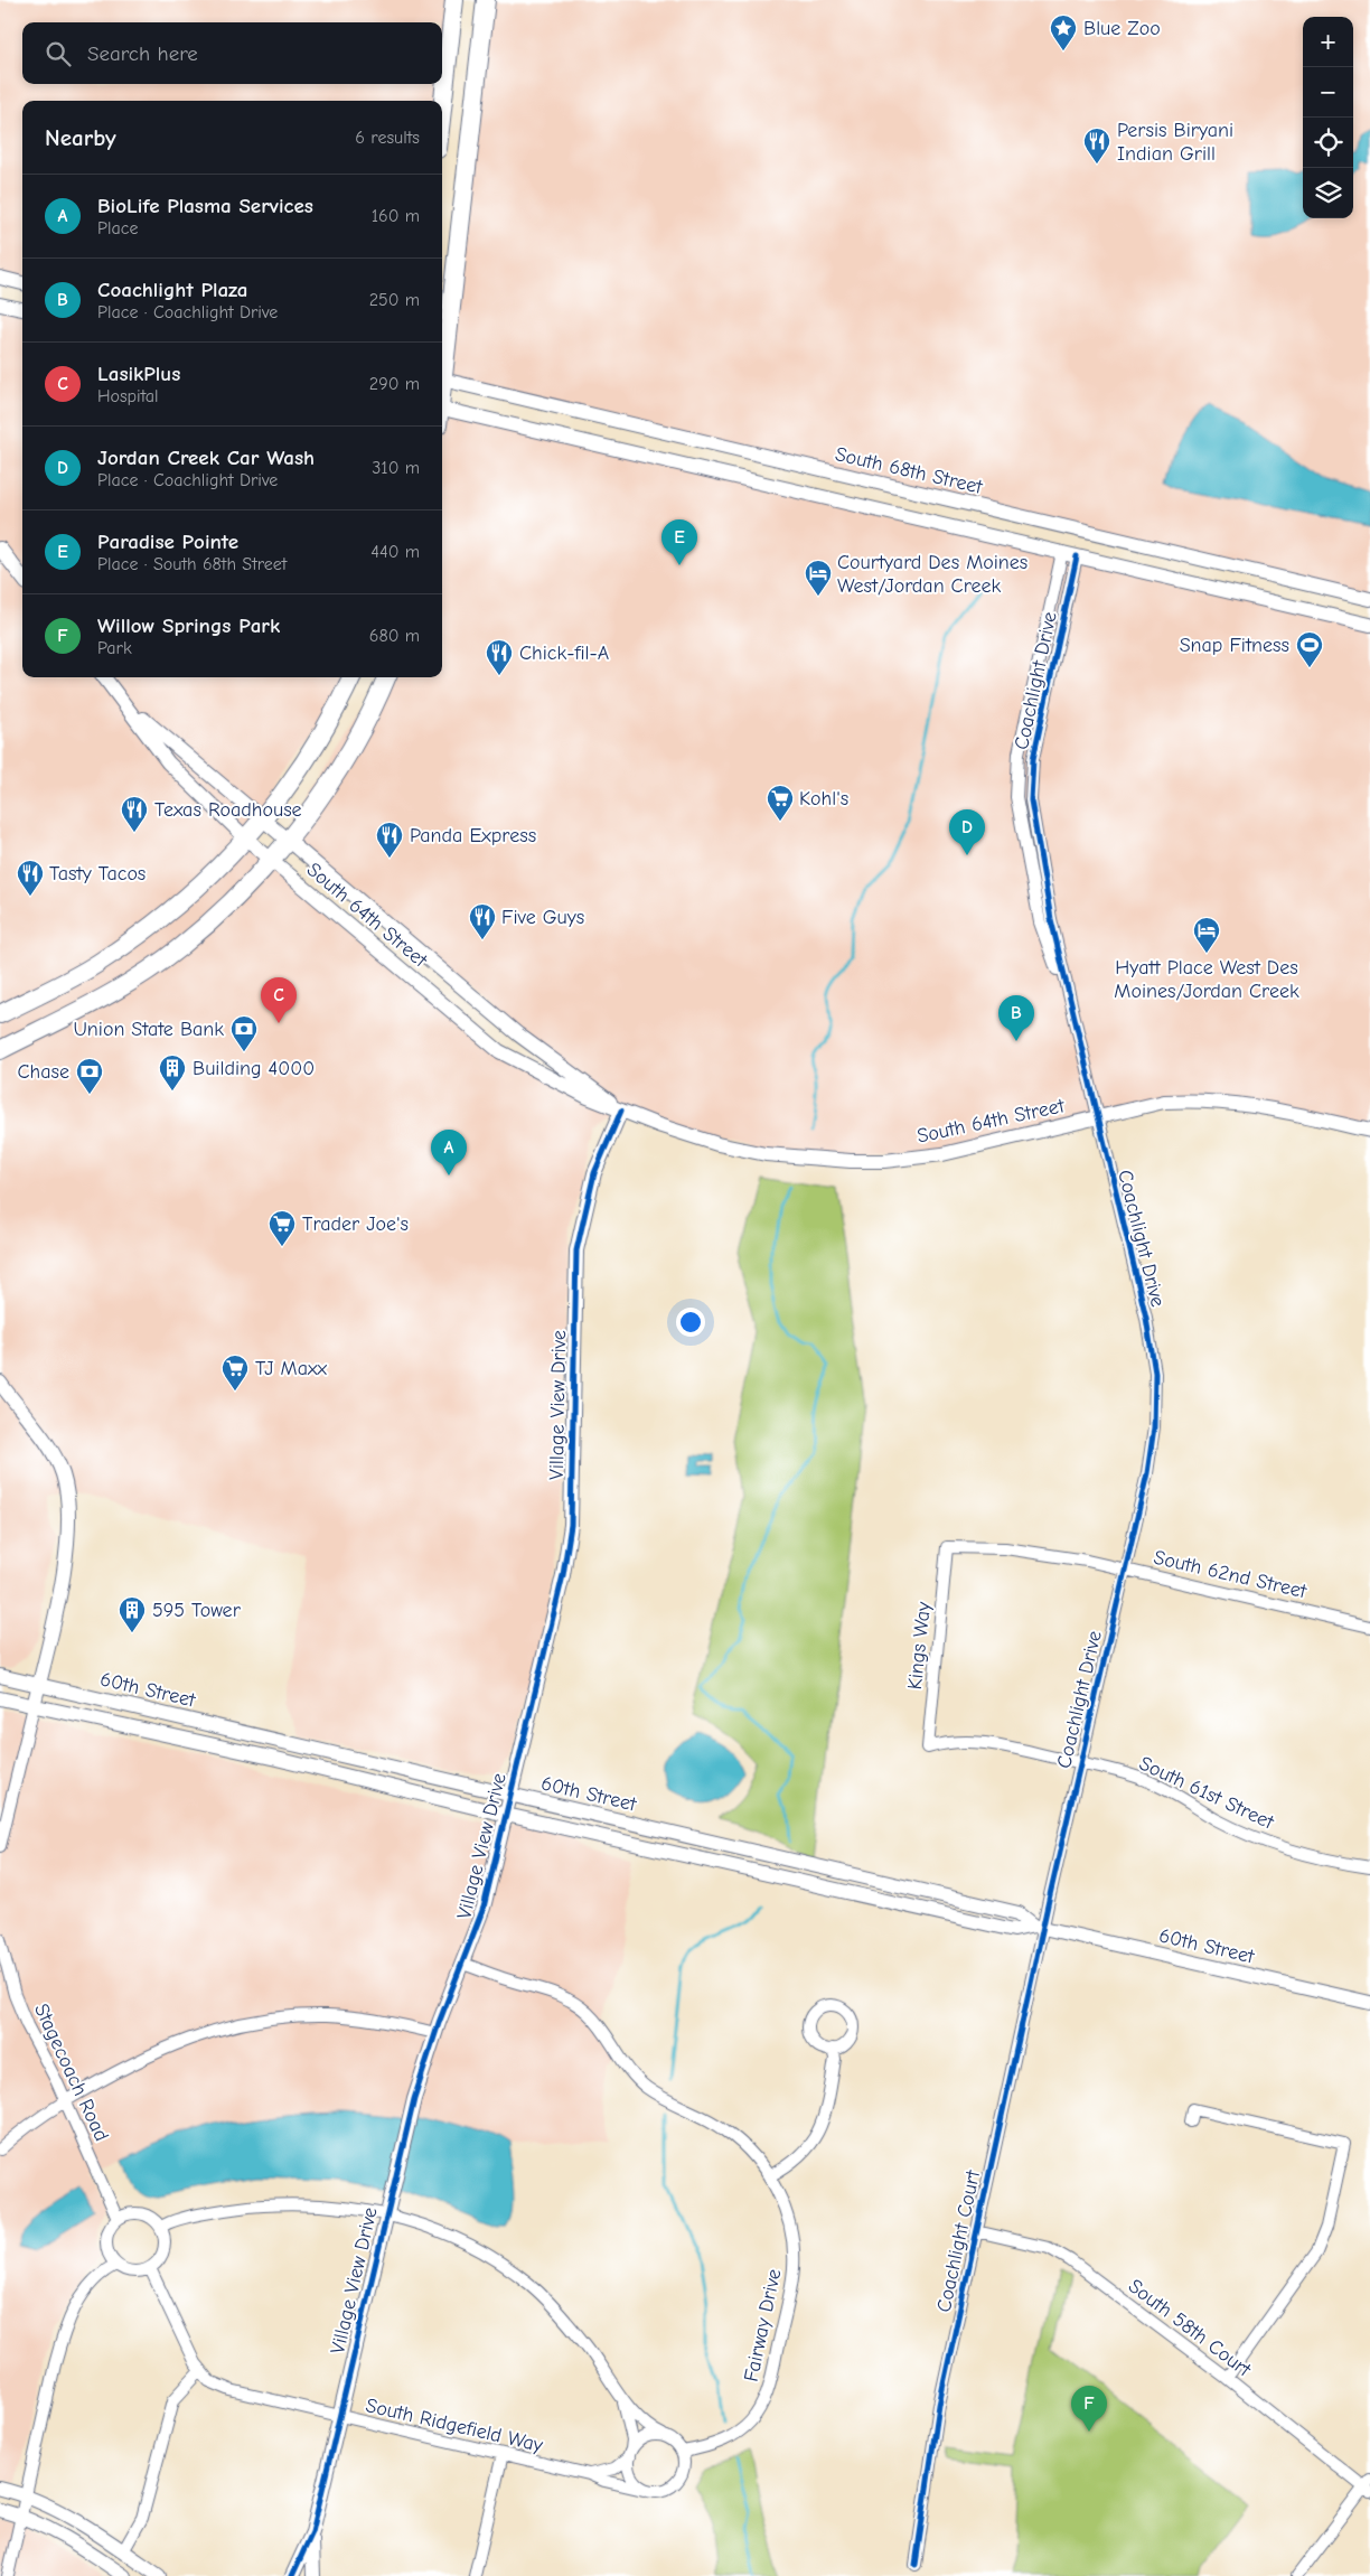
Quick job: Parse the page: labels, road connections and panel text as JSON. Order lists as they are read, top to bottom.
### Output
{
  "streets": {
    "street": [
      "South 68th Street",
      "Coachlight Drive",
      "South 64th Street",
      "Village View Drive",
      "South 62nd Street",
      "Kings Way",
      "60th Street",
      "South 61st Street",
      "Stagecoach Road",
      "Coachlight Court",
      "Fairway Drive",
      "South 58th Court",
      "South Ridgefield Way"
    ]
  },
  "crossings": [
    ["Coachlight Drive", "South 64th Street"],
    ["Coachlight Drive", "South 62nd Street"],
    ["Coachlight Drive", "60th Street"],
    ["Coachlight Drive", "South 61st Street"],
    ["Coachlight Drive", "Coachlight Court"],
    ["South 64th Street", "Village View Drive"],
    ["Village View Drive", "60th Street"],
    ["Village View Drive", "Fairway Drive"],
    ["Village View Drive", "South Ridgefield Way"],
    ["South 62nd Street", "Kings Way"],
    ["Kings Way", "South 61st Street"],
    ["60th Street", "Coachlight Court"],
    ["Stagecoach Road", "South Ridgefield Way"],
    ["Coachlight Court", "South 58th Court"],
    ["Fairway Drive", "South Ridgefield Way"]
  ],
  "places": {
    "place": ["Blue Zoo"],
    "restaurant": [
      "Persis Biryani Indian Grill",
      "Chick-fil-A",
      "Texas Roadhouse",
      "Panda Express",
      "Tasty Tacos",
      "Five Guys"
    ],
    "hotel": ["Courtyard Des Moines West/Jordan Creek", "Hyatt Place West Des Moines/Jordan Creek"],
    "sports": ["Snap Fitness"],
    "supermarket": ["Kohl's", "Trader Joe's", "TJ Maxx"],
    "bank": ["Union State Bank", "Chase"],
    "building": ["Building 4000", "595 Tower"]
  },
  "page": {
    "map_buttons": ["+", "−"],
    "search": "Search here",
    "heading": ["Nearby", "6 results"],
    "list": [
      {
        "mark": "A",
        "name": "BioLife Plasma Services",
        "note": "Place",
        "value": "160 m"
      },
      {
        "mark": "B",
        "name": "Coachlight Plaza",
        "note": "Place · Coachlight Drive",
        "value": "250 m"
      },
      {
        "mark": "C",
        "name": "LasikPlus",
        "note": "Hospital",
        "value": "290 m"
      },
      {
        "mark": "D",
        "name": "Jordan Creek Car Wash",
        "note": "Place · Coachlight Drive",
        "value": "310 m"
      },
      {
        "mark": "E",
        "name": "Paradise Pointe",
        "note": "Place · South 68th Street",
        "value": "440 m"
      },
      {
        "mark": "F",
        "name": "Willow Springs Park",
        "note": "Park",
        "value": "680 m"
      }
    ],
    "pins": [
      "E",
      "D",
      "C",
      "B",
      "A",
      "F"
    ]
  }
}
